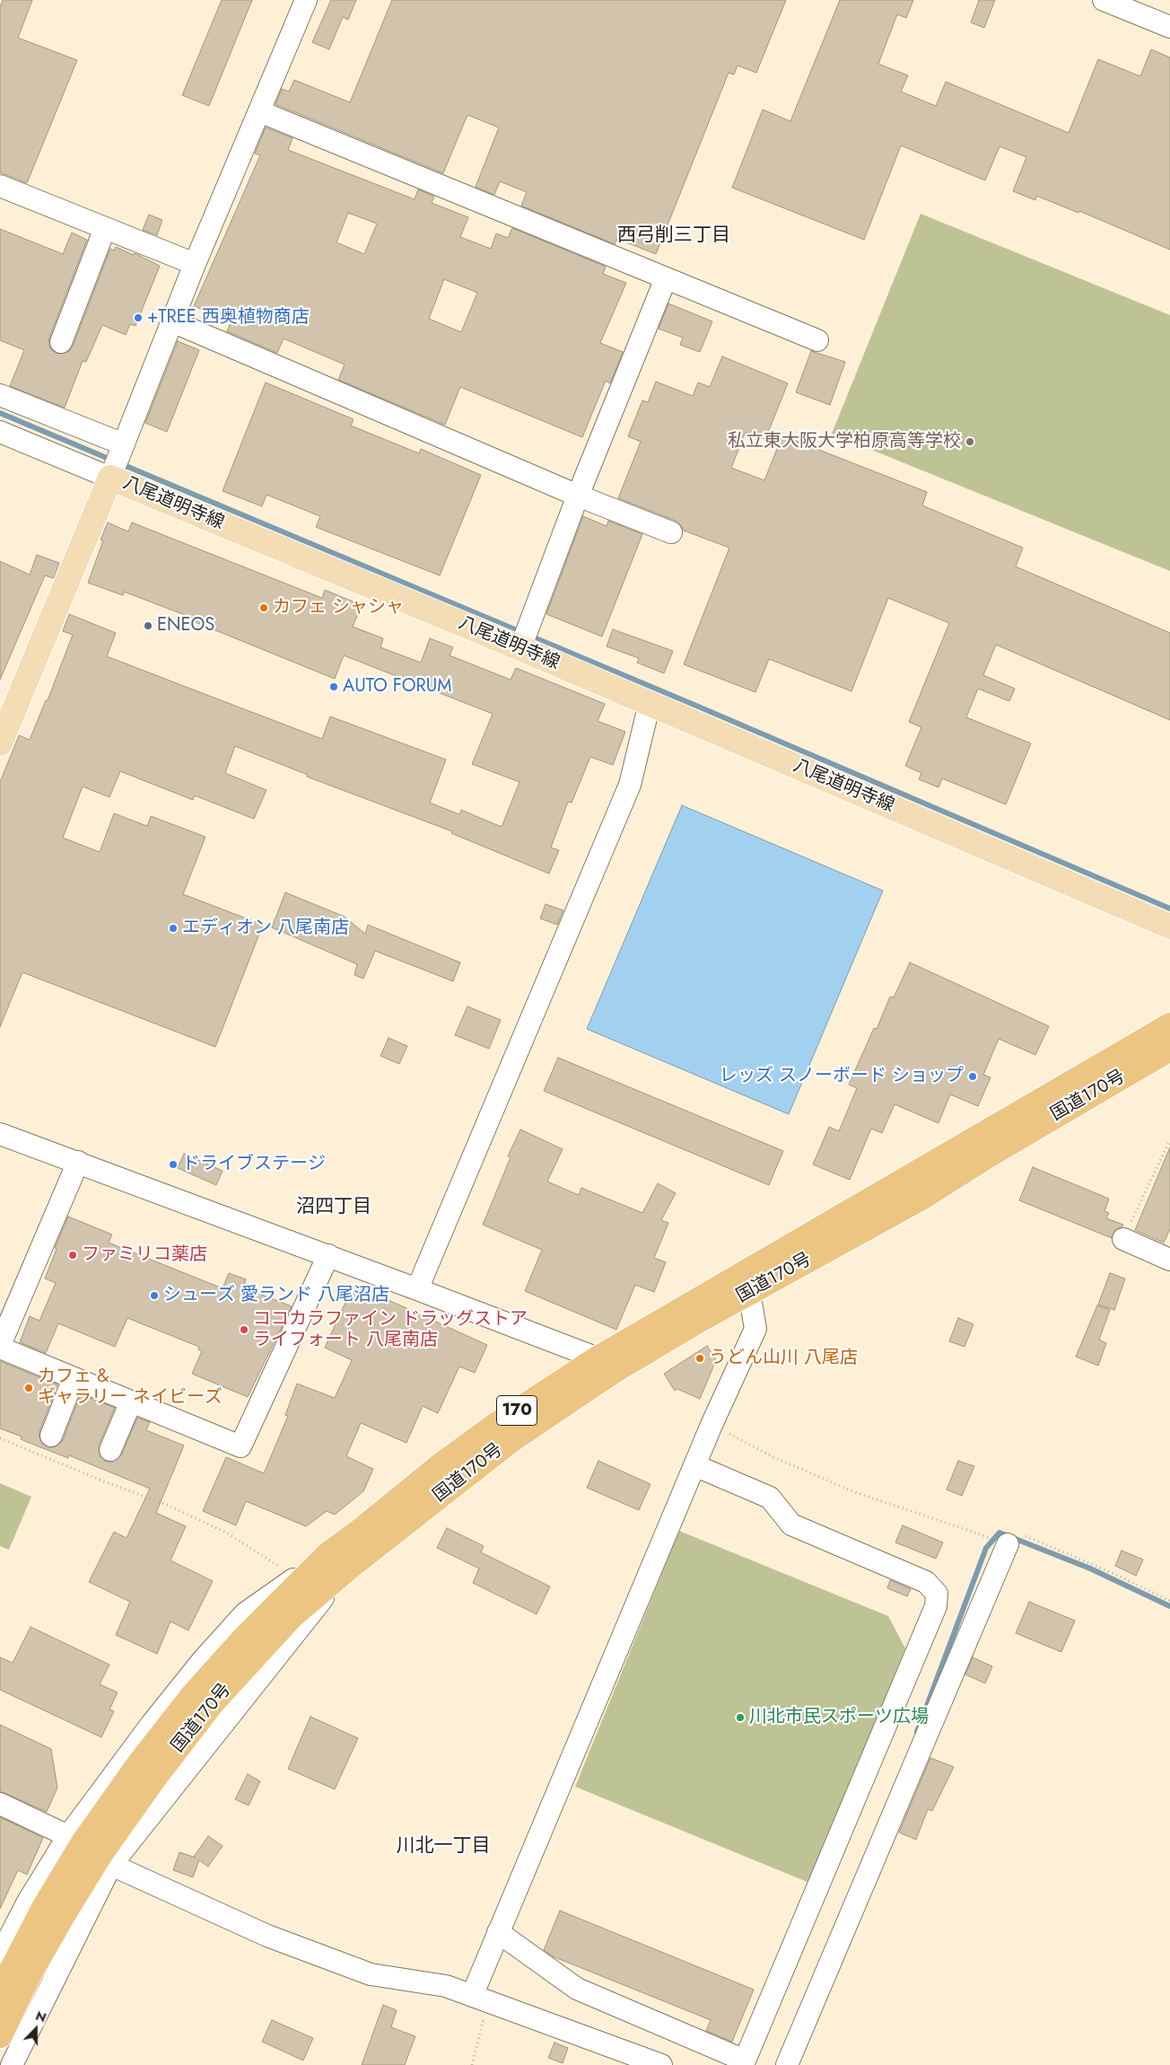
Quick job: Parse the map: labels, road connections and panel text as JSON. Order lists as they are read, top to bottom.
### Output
{
  "streets": {
    "highway": ["国道170号", "170"],
    "main road": ["八尾道明寺線"]
  },
  "districts": ["西弓削三丁目", "沼四丁目", "川北一丁目"],
  "places": [
    "+TREE 西奥植物商店",
    "私立東大阪大学柏原高等学校",
    "カフェ シャシャ",
    "ENEOS",
    "AUTO FORUM",
    "エディオン 八尾南店",
    "レッズ スノーボード ショップ",
    "ドライブステージ",
    "ファミリコ薬店",
    "シューズ 愛ランド 八尾沼店",
    "ココカラファイン ドラッグストア ライフォート 八尾南店",
    "うどん山川 八尾店",
    "カフェ & ギャラリー ネイビーズ",
    "川北市民スポーツ広場"
  ],
  "north": "top"
}
